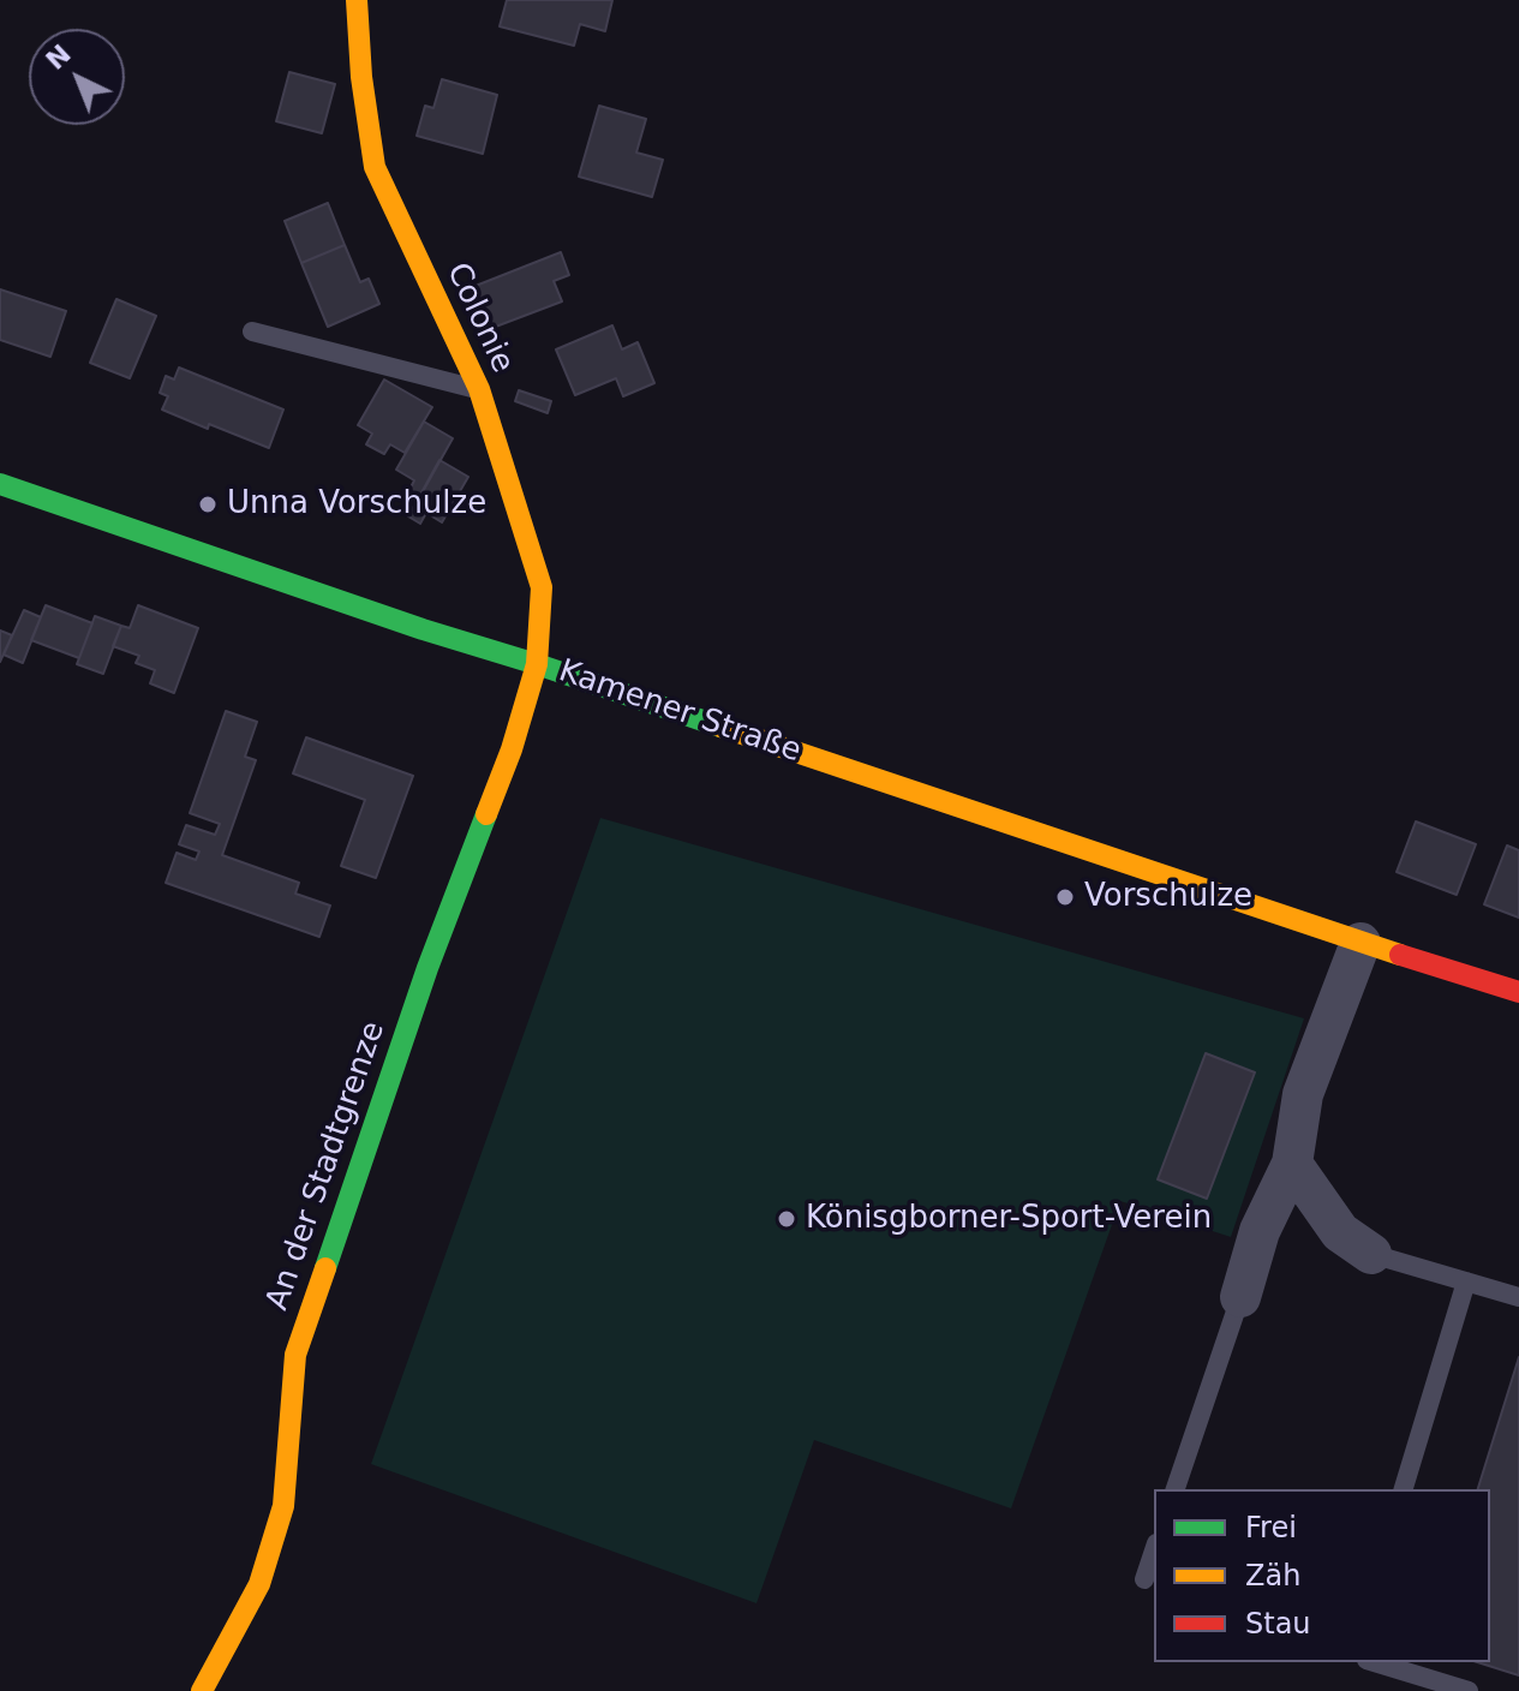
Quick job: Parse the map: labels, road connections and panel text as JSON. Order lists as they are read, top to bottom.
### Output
{
  "streets": {
    "street": ["Colonie", "Kamener Straße", "An der Stadtgrenze"]
  },
  "crossings": [
    ["Colonie", "Kamener Straße"],
    ["Colonie", "An der Stadtgrenze"],
    ["Kamener Straße", "An der Stadtgrenze"]
  ],
  "places": ["Unna Vorschulze", "Vorschulze", "Könisgborner-Sport-Verein"],
  "legend": ["Frei", "Zäh", "Stau"],
  "north": "top left"
}
